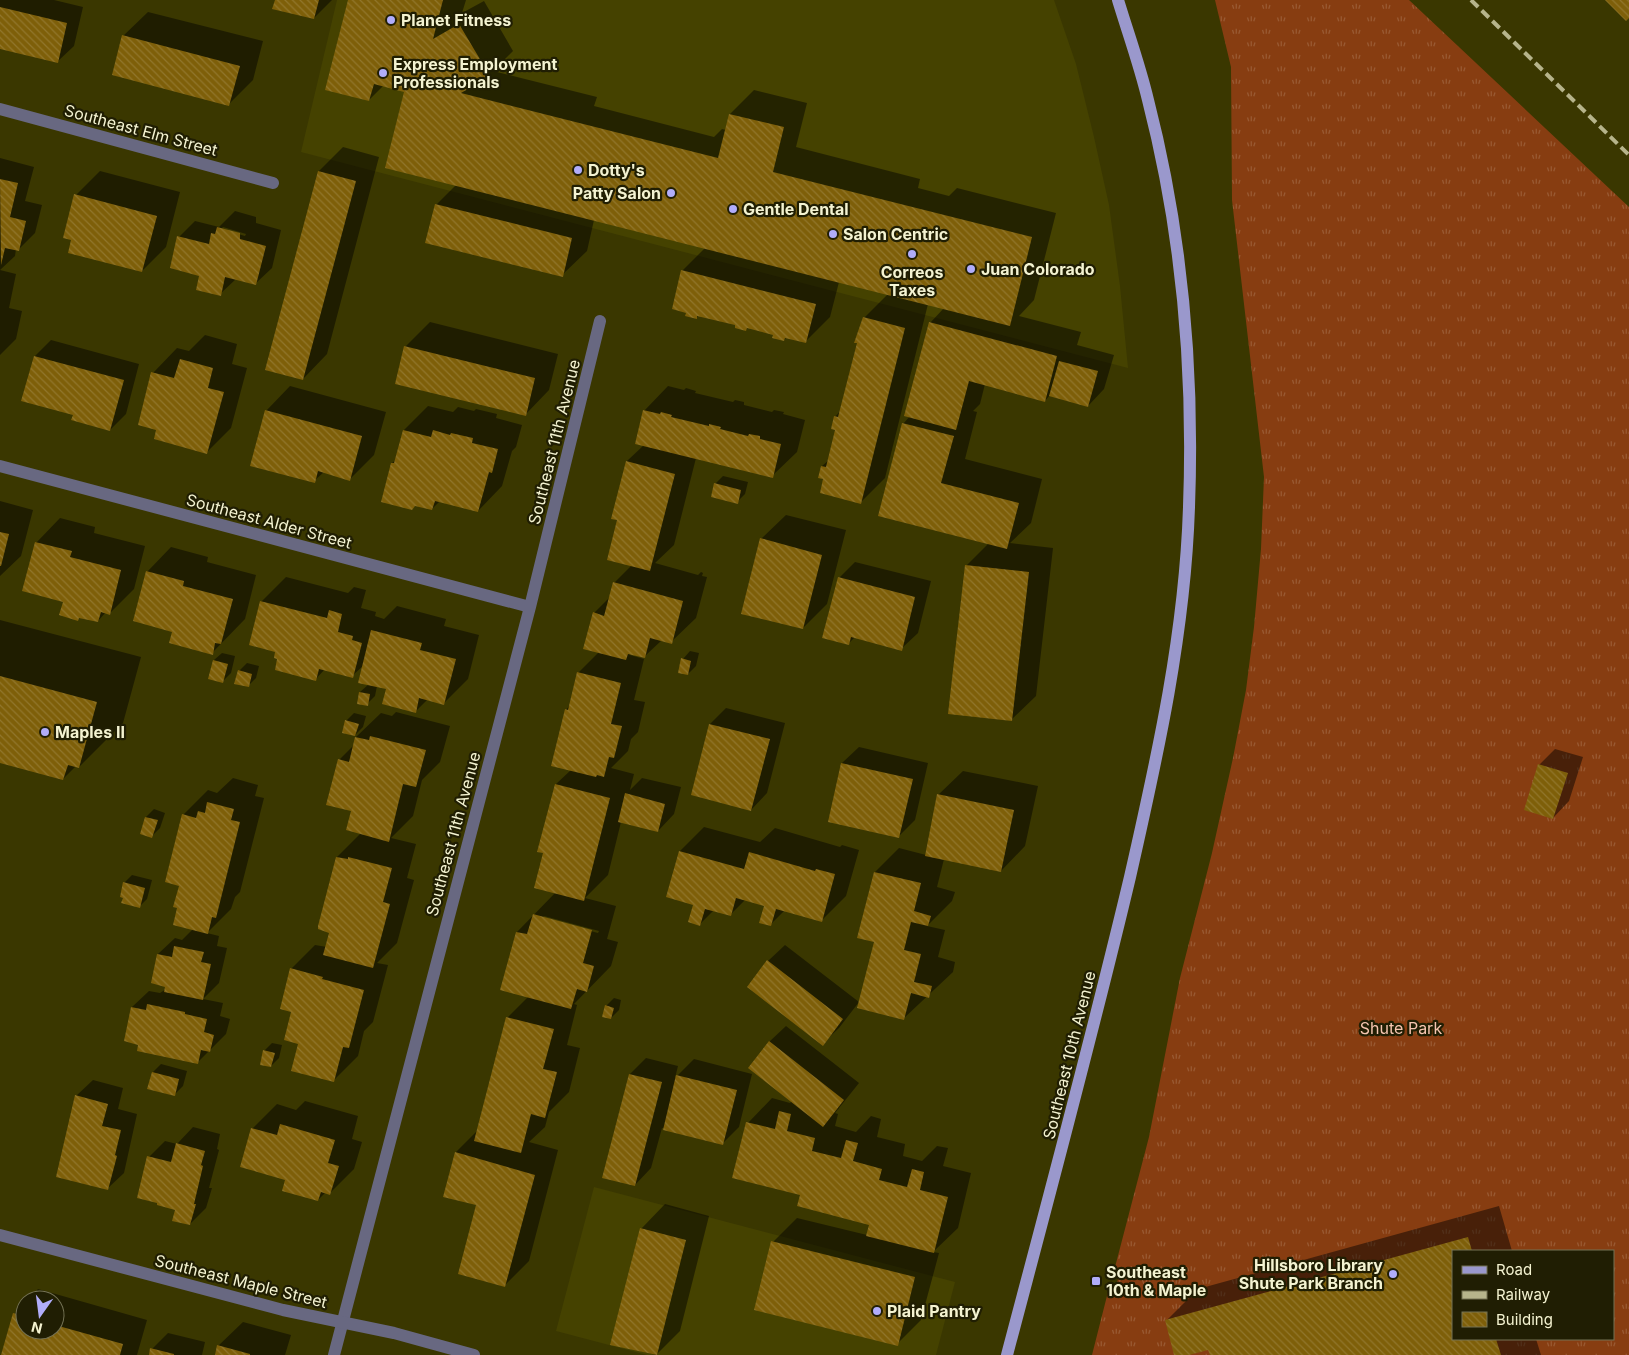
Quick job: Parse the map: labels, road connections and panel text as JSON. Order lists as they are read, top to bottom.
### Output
{
  "streets": {
    "main road": ["Southeast 10th Avenue"],
    "street": [
      "Southeast Elm Street",
      "Southeast 11th Avenue",
      "Southeast Alder Street",
      "Southeast Maple Street"
    ]
  },
  "crossings": [
    ["Southeast 11th Avenue", "Southeast Alder Street"],
    ["Southeast 11th Avenue", "Southeast Maple Street"]
  ],
  "parks": ["Shute Park"],
  "places": {
    "other": [
      "Planet Fitness",
      "Express Employment Professionals",
      "Dotty's",
      "Patty Salon",
      "Gentle Dental",
      "Salon Centric",
      "Correos Taxes",
      "Juan Colorado",
      "Maples II",
      "Hillsboro Library Shute Park Branch",
      "Plaid Pantry"
    ],
    "transit": ["Southeast 10th & Maple"]
  },
  "legend": ["Road", "Railway", "Building"],
  "north": "bottom"
}
